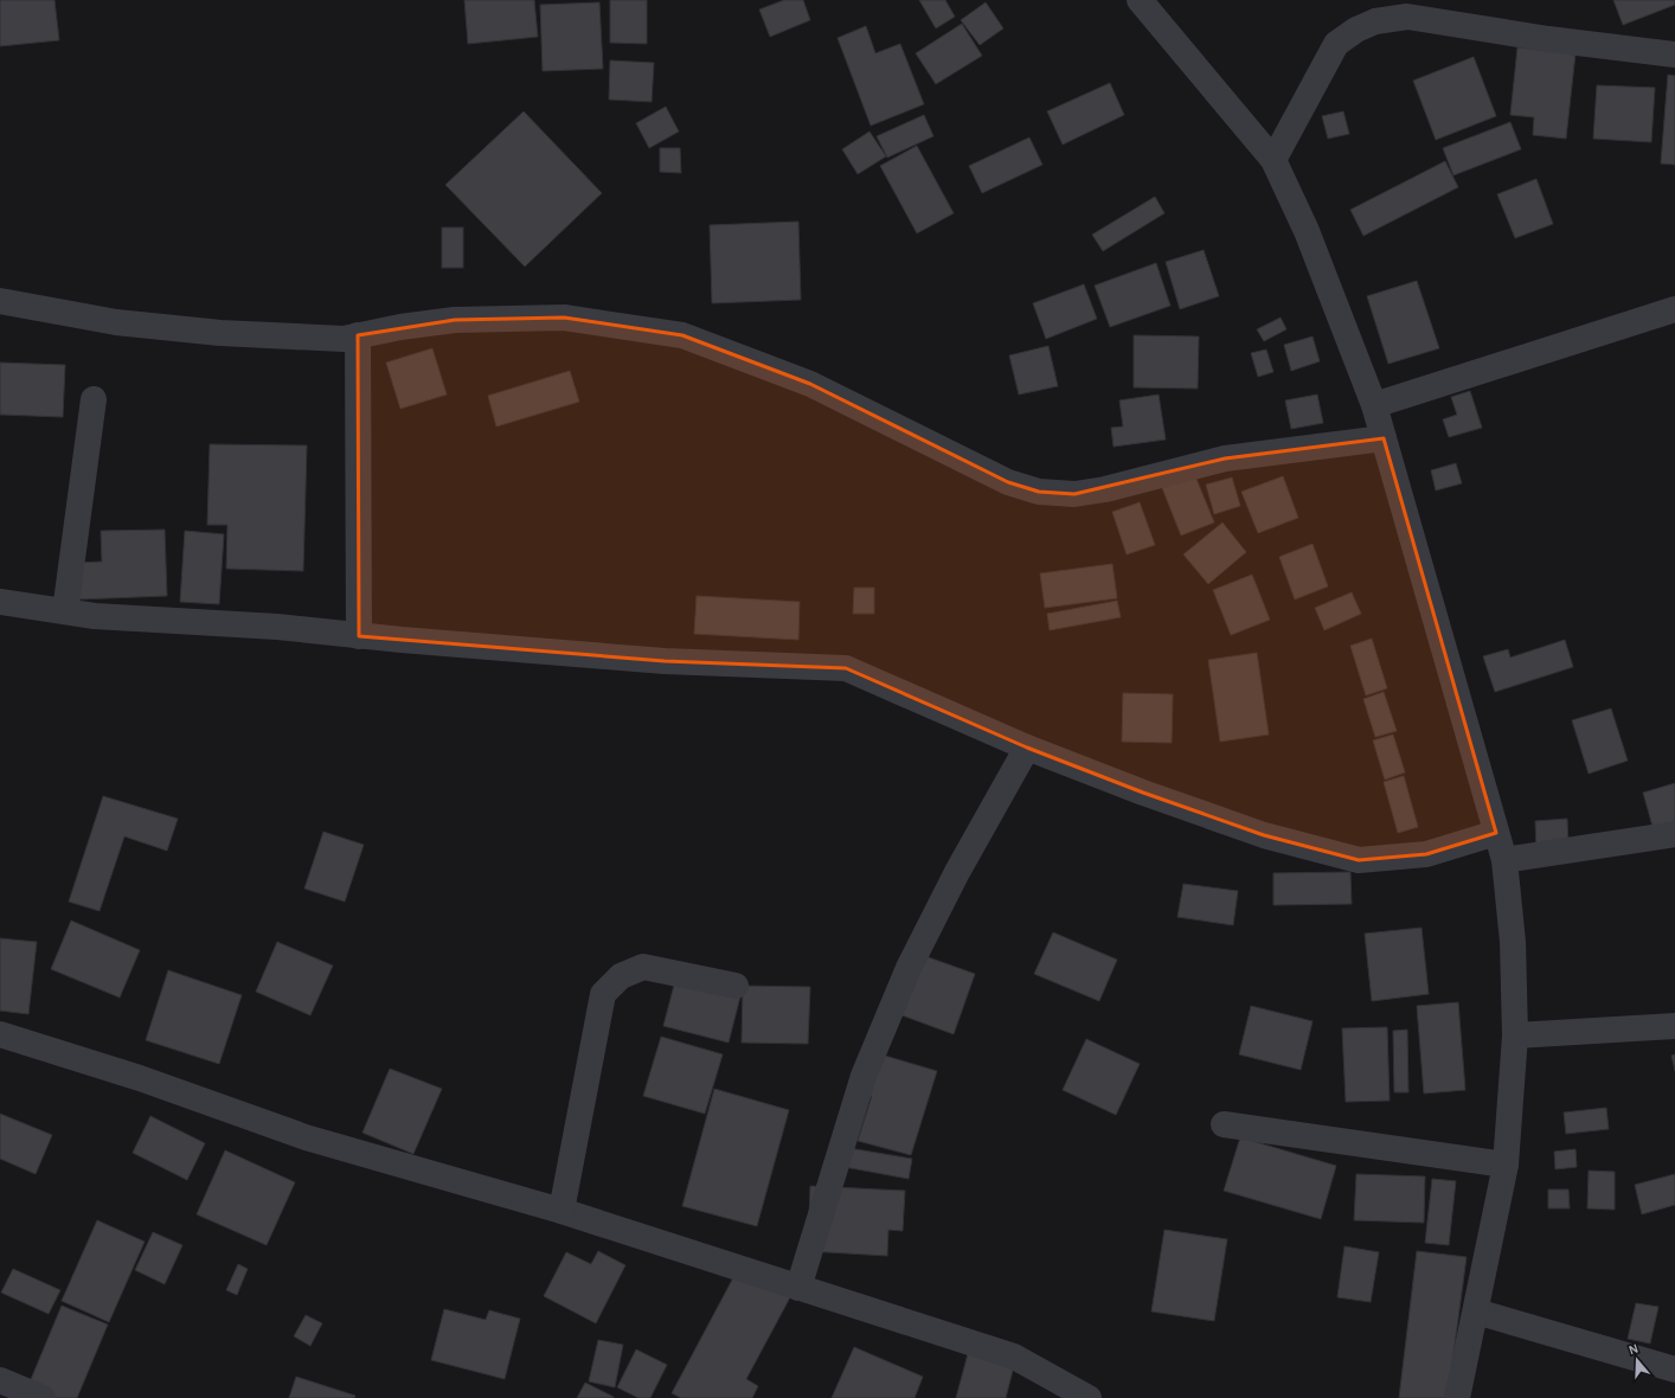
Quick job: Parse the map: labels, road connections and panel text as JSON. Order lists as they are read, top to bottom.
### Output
{
  "north": "top"
}
